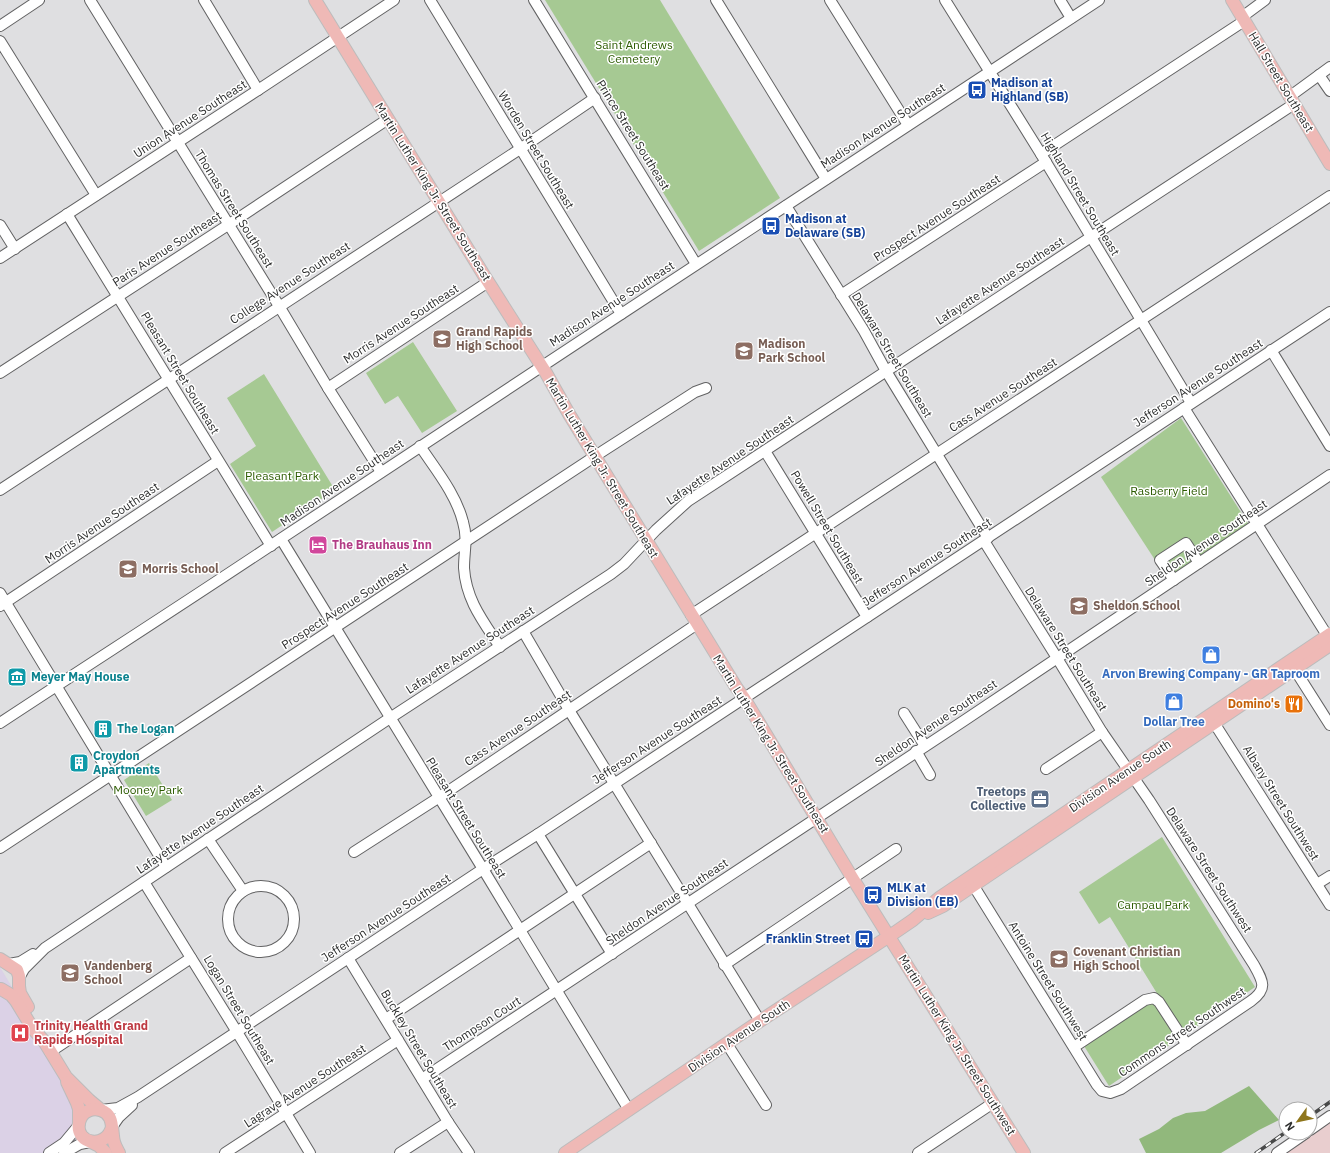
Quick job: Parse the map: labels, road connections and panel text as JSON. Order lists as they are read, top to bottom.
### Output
{
  "streets": {
    "main road": [
      "Hall Street Southeast",
      "Martin Luther King Jr. Street Southeast",
      "Division Avenue South",
      "Martin Luther King Jr. Street Southwest"
    ],
    "street": [
      "Union Avenue Southeast",
      "Madison Avenue Southeast",
      "Prince Street Southeast",
      "Worden Street Southeast",
      "Highland Street Southeast",
      "Thomas Street Southeast",
      "Prospect Avenue Southeast",
      "Paris Avenue Southeast",
      "Lafayette Avenue Southeast",
      "College Avenue Southeast",
      "Morris Avenue Southeast",
      "Delaware Street Southeast",
      "Pleasant Street Southeast",
      "Jefferson Avenue Southeast",
      "Cass Avenue Southeast",
      "Powell Street Southeast",
      "Sheldon Avenue Southeast",
      "Albany Street Southwest",
      "Delaware Street Southwest",
      "Antoine Street Southwest",
      "Logan Street Southeast",
      "Thompson Court",
      "Commons Street Southwest",
      "Buckley Street Southeast",
      "Lagrave Avenue Southeast"
    ]
  },
  "crossings": [
    ["Hall Street Southeast", "Prospect Avenue Southeast"],
    ["Hall Street Southeast", "Lafayette Avenue Southeast"],
    ["Union Avenue Southeast", "Martin Luther King Jr. Street Southeast"],
    ["Union Avenue Southeast", "Thomas Street Southeast"],
    ["Union Avenue Southeast", "Pleasant Street Southeast"],
    ["Madison Avenue Southeast", "Prince Street Southeast"],
    ["Madison Avenue Southeast", "Worden Street Southeast"],
    ["Madison Avenue Southeast", "Martin Luther King Jr. Street Southeast"],
    ["Madison Avenue Southeast", "Highland Street Southeast"],
    ["Madison Avenue Southeast", "Thomas Street Southeast"],
    ["Madison Avenue Southeast", "Delaware Street Southeast"],
    ["Madison Avenue Southeast", "Pleasant Street Southeast"],
    ["Prince Street Southeast", "College Avenue Southeast"],
    ["Worden Street Southeast", "College Avenue Southeast"],
    ["Martin Luther King Jr. Street Southeast", "Prospect Avenue Southeast"],
    ["Martin Luther King Jr. Street Southeast", "Paris Avenue Southeast"],
    ["Martin Luther King Jr. Street Southeast", "Lafayette Avenue Southeast"],
    ["Martin Luther King Jr. Street Southeast", "College Avenue Southeast"],
    ["Martin Luther King Jr. Street Southeast", "Morris Avenue Southeast"],
    ["Martin Luther King Jr. Street Southeast", "Jefferson Avenue Southeast"],
    ["Martin Luther King Jr. Street Southeast", "Cass Avenue Southeast"],
    ["Martin Luther King Jr. Street Southeast", "Sheldon Avenue Southeast"],
    ["Martin Luther King Jr. Street Southeast", "Division Avenue South"],
    ["Martin Luther King Jr. Street Southeast", "Martin Luther King Jr. Street Southwest"],
    ["Highland Street Southeast", "Prospect Avenue Southeast"],
    ["Highland Street Southeast", "Lafayette Avenue Southeast"],
    ["Highland Street Southeast", "Jefferson Avenue Southeast"],
    ["Highland Street Southeast", "Cass Avenue Southeast"],
    ["Highland Street Southeast", "Sheldon Avenue Southeast"],
    ["Highland Street Southeast", "Division Avenue South"],
    ["Thomas Street Southeast", "Paris Avenue Southeast"],
    ["Thomas Street Southeast", "College Avenue Southeast"],
    ["Thomas Street Southeast", "Morris Avenue Southeast"],
    ["Prospect Avenue Southeast", "Delaware Street Southeast"],
    ["Prospect Avenue Southeast", "Pleasant Street Southeast"],
    ["Paris Avenue Southeast", "Pleasant Street Southeast"],
    ["Lafayette Avenue Southeast", "Delaware Street Southeast"],
    ["Lafayette Avenue Southeast", "Pleasant Street Southeast"],
    ["Lafayette Avenue Southeast", "Powell Street Southeast"],
    ["Lafayette Avenue Southeast", "Logan Street Southeast"],
    ["College Avenue Southeast", "Pleasant Street Southeast"],
    ["Morris Avenue Southeast", "Pleasant Street Southeast"],
    ["Delaware Street Southeast", "Jefferson Avenue Southeast"],
    ["Delaware Street Southeast", "Cass Avenue Southeast"],
    ["Delaware Street Southeast", "Sheldon Avenue Southeast"],
    ["Delaware Street Southeast", "Division Avenue South"],
    ["Delaware Street Southeast", "Delaware Street Southwest"],
    ["Pleasant Street Southeast", "Jefferson Avenue Southeast"],
    ["Pleasant Street Southeast", "Cass Avenue Southeast"],
    ["Pleasant Street Southeast", "Sheldon Avenue Southeast"],
    ["Pleasant Street Southeast", "Division Avenue South"],
    ["Pleasant Street Southeast", "Thompson Court"],
    ["Jefferson Avenue Southeast", "Powell Street Southeast"],
    ["Jefferson Avenue Southeast", "Logan Street Southeast"],
    ["Jefferson Avenue Southeast", "Buckley Street Southeast"],
    ["Cass Avenue Southeast", "Powell Street Southeast"],
    ["Sheldon Avenue Southeast", "Thompson Court"],
    ["Division Avenue South", "Albany Street Southwest"],
    ["Division Avenue South", "Delaware Street Southwest"],
    ["Division Avenue South", "Antoine Street Southwest"],
    ["Division Avenue South", "Martin Luther King Jr. Street Southwest"],
    ["Delaware Street Southwest", "Commons Street Southwest"],
    ["Antoine Street Southwest", "Commons Street Southwest"],
    ["Logan Street Southeast", "Lagrave Avenue Southeast"],
    ["Thompson Court", "Buckley Street Southeast"],
    ["Buckley Street Southeast", "Lagrave Avenue Southeast"]
  ],
  "parks": [
    "Saint Andrews Cemetery",
    "Pleasant Park",
    "Rasberry Field",
    "Mooney Park",
    "Campau Park"
  ],
  "places": {
    "bus stop": [
      "Madison at Highland (SB)",
      "Madison at Delaware (SB)",
      "MLK at Division (EB)",
      "Franklin Street"
    ],
    "school or university": [
      "Grand Rapids High School",
      "Madison Park School",
      "Morris School",
      "Sheldon School",
      "Covenant Christian High School",
      "Vandenberg School"
    ],
    "hotel": ["The Brauhaus Inn"],
    "shop": ["Arvon Brewing Company - GR Taproom", "Dollar Tree"],
    "museum": ["Meyer May House"],
    "restaurant": ["Domino's"],
    "building": ["The Logan", "Croydon Apartments"],
    "office": ["Treetops Collective"],
    "hospital": ["Trinity Health Grand Rapids Hospital"]
  },
  "north": "bottom left"
}
